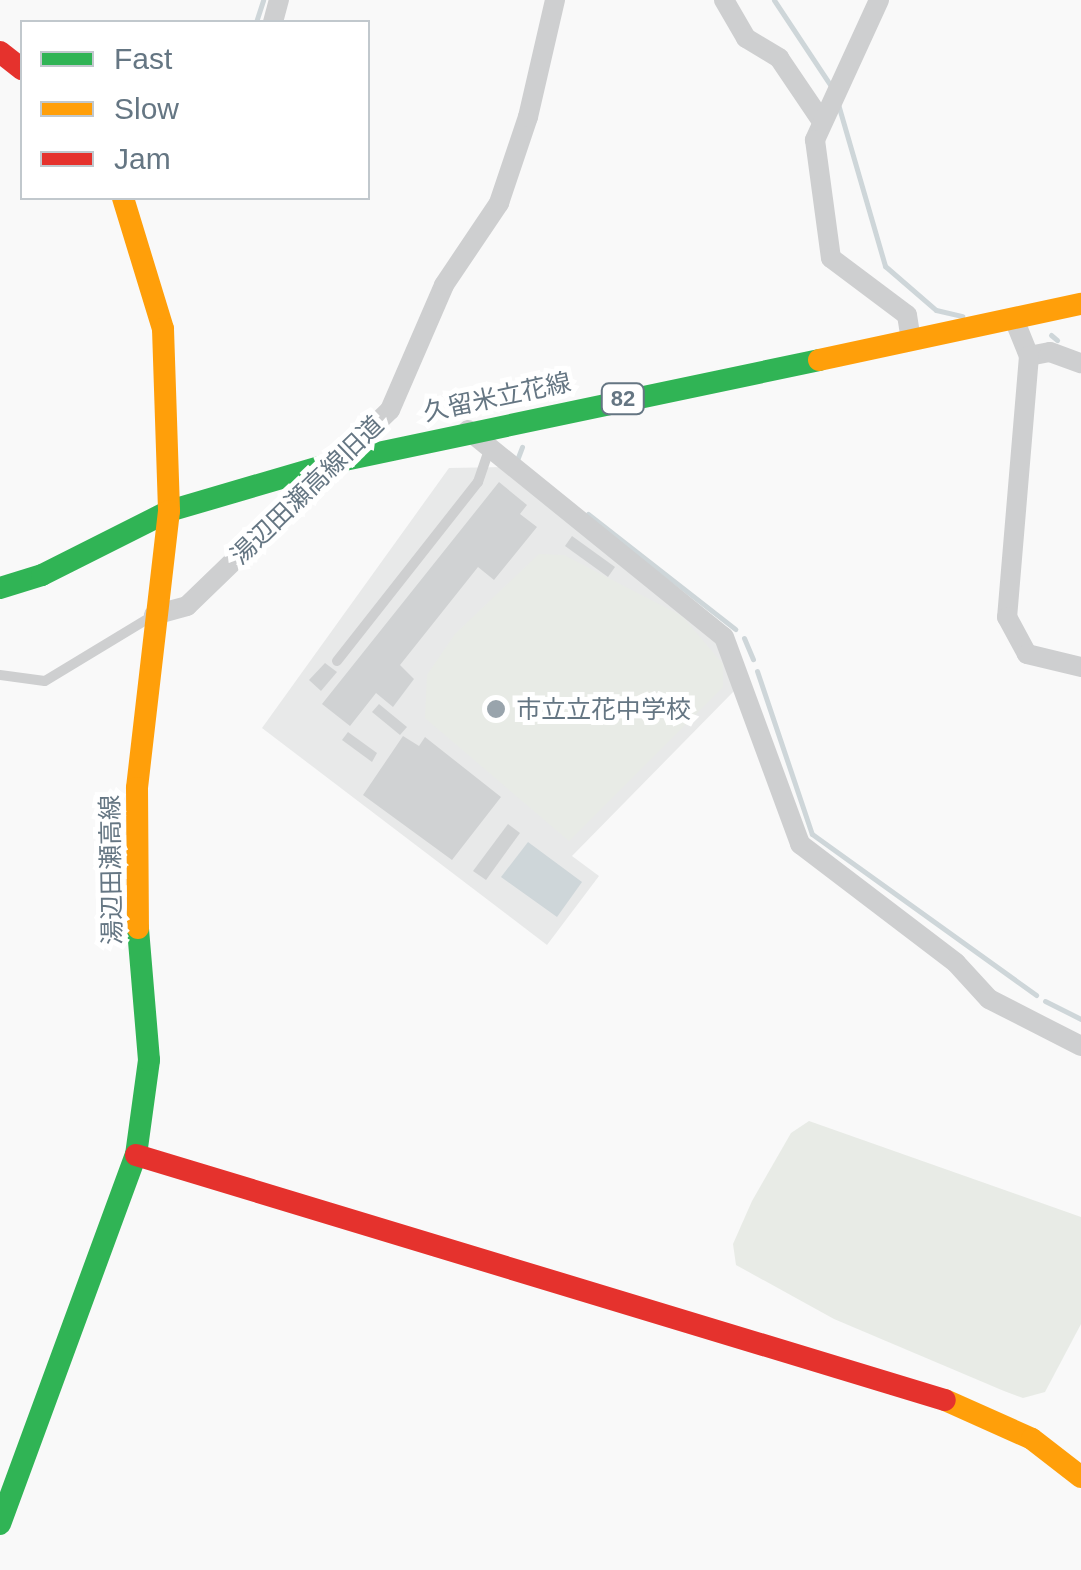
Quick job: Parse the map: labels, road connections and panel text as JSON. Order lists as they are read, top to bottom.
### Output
{
  "streets": {
    "main road": ["久留米立花線", "82", "湯辺田瀬高線"],
    "street": ["湯辺田瀬高線旧道"]
  },
  "crossings": [
    ["久留米立花線", "湯辺田瀬高線旧道"],
    ["久留米立花線", "湯辺田瀬高線"],
    ["湯辺田瀬高線旧道", "湯辺田瀬高線"]
  ],
  "places": ["市立立花中学校"],
  "legend": ["Fast", "Slow", "Jam"]
}
